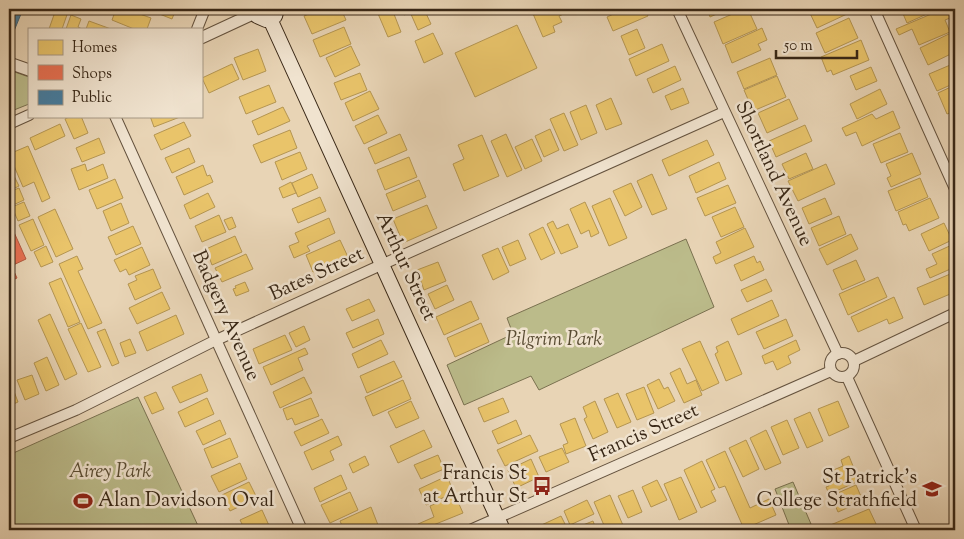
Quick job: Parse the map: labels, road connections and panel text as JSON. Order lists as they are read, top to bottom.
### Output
{
  "streets": {
    "main road": ["Arthur Street"],
    "street": [
      "Shortland Avenue",
      "Bates Street",
      "Badgery Avenue",
      "Francis Street"
    ]
  },
  "crossings": [
    ["Shortland Avenue", "Bates Street"],
    ["Shortland Avenue", "Francis Street"],
    ["Arthur Street", "Bates Street"],
    ["Arthur Street", "Francis Street"],
    ["Bates Street", "Badgery Avenue"]
  ],
  "parks": ["Pilgrim Park", "Airey Park"],
  "places": {
    "bus stop": ["Francis St at Arthur St"],
    "school or university": ["St Patrick's College Strathfield"],
    "sports": ["Alan Davidson Oval"]
  },
  "legend": ["Homes", "Shops", "Public"],
  "scale_bar": "50 m"
}
